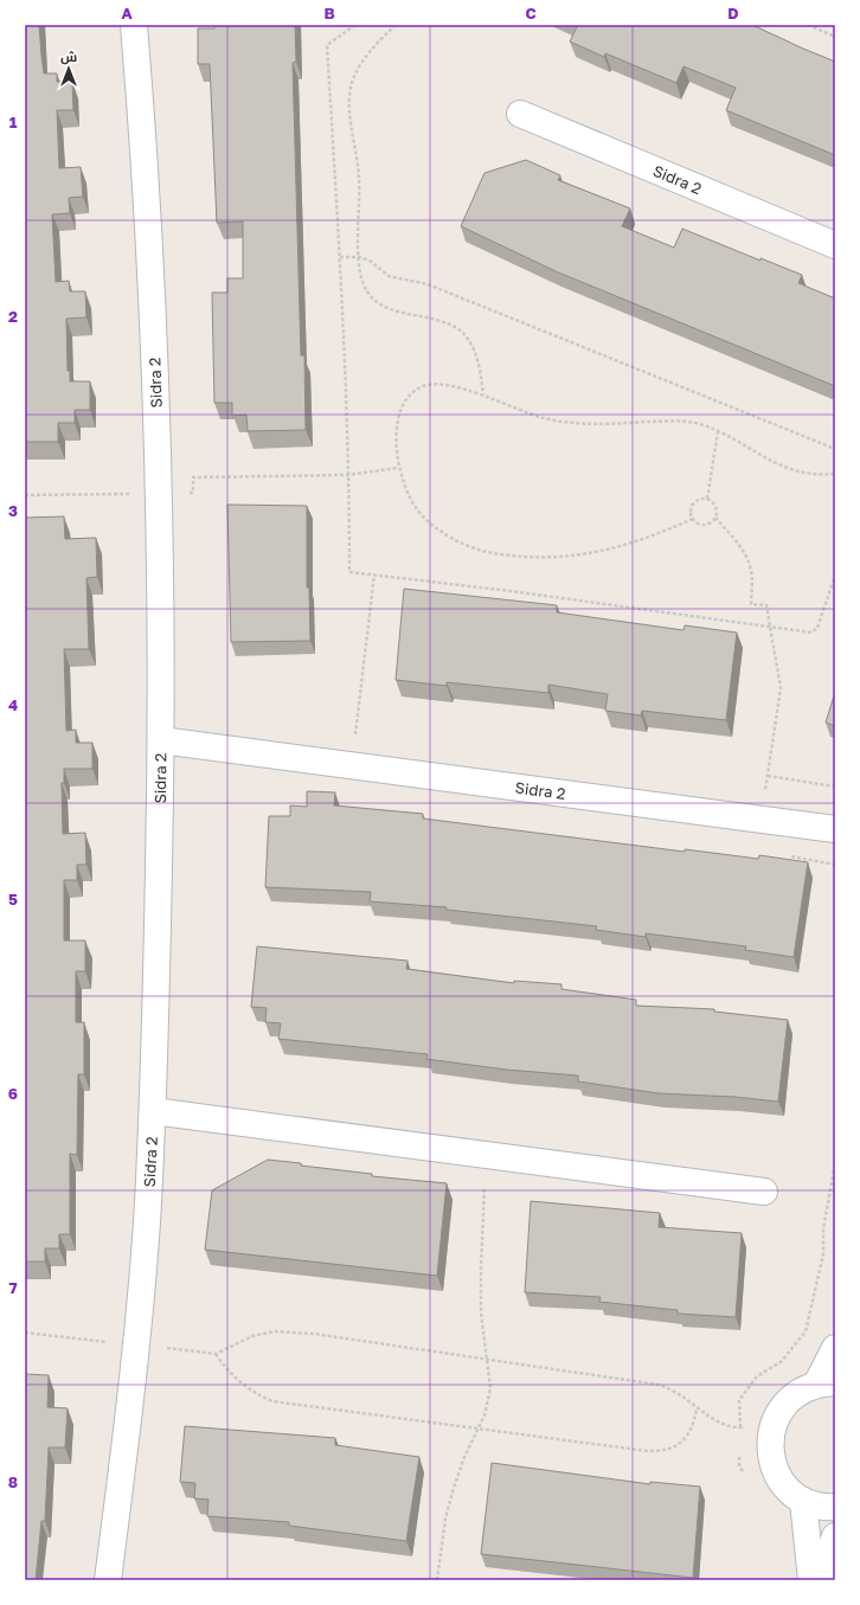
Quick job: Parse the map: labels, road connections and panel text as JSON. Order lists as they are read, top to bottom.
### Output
{
  "streets": {
    "street": ["Sidra 2"]
  },
  "north": "top",
  "grid": {
    "columns": [
      "A",
      "B",
      "C",
      "D"
    ],
    "rows": [
      "1",
      "2",
      "3",
      "4",
      "5",
      "6",
      "7",
      "8"
    ]
  }
}
